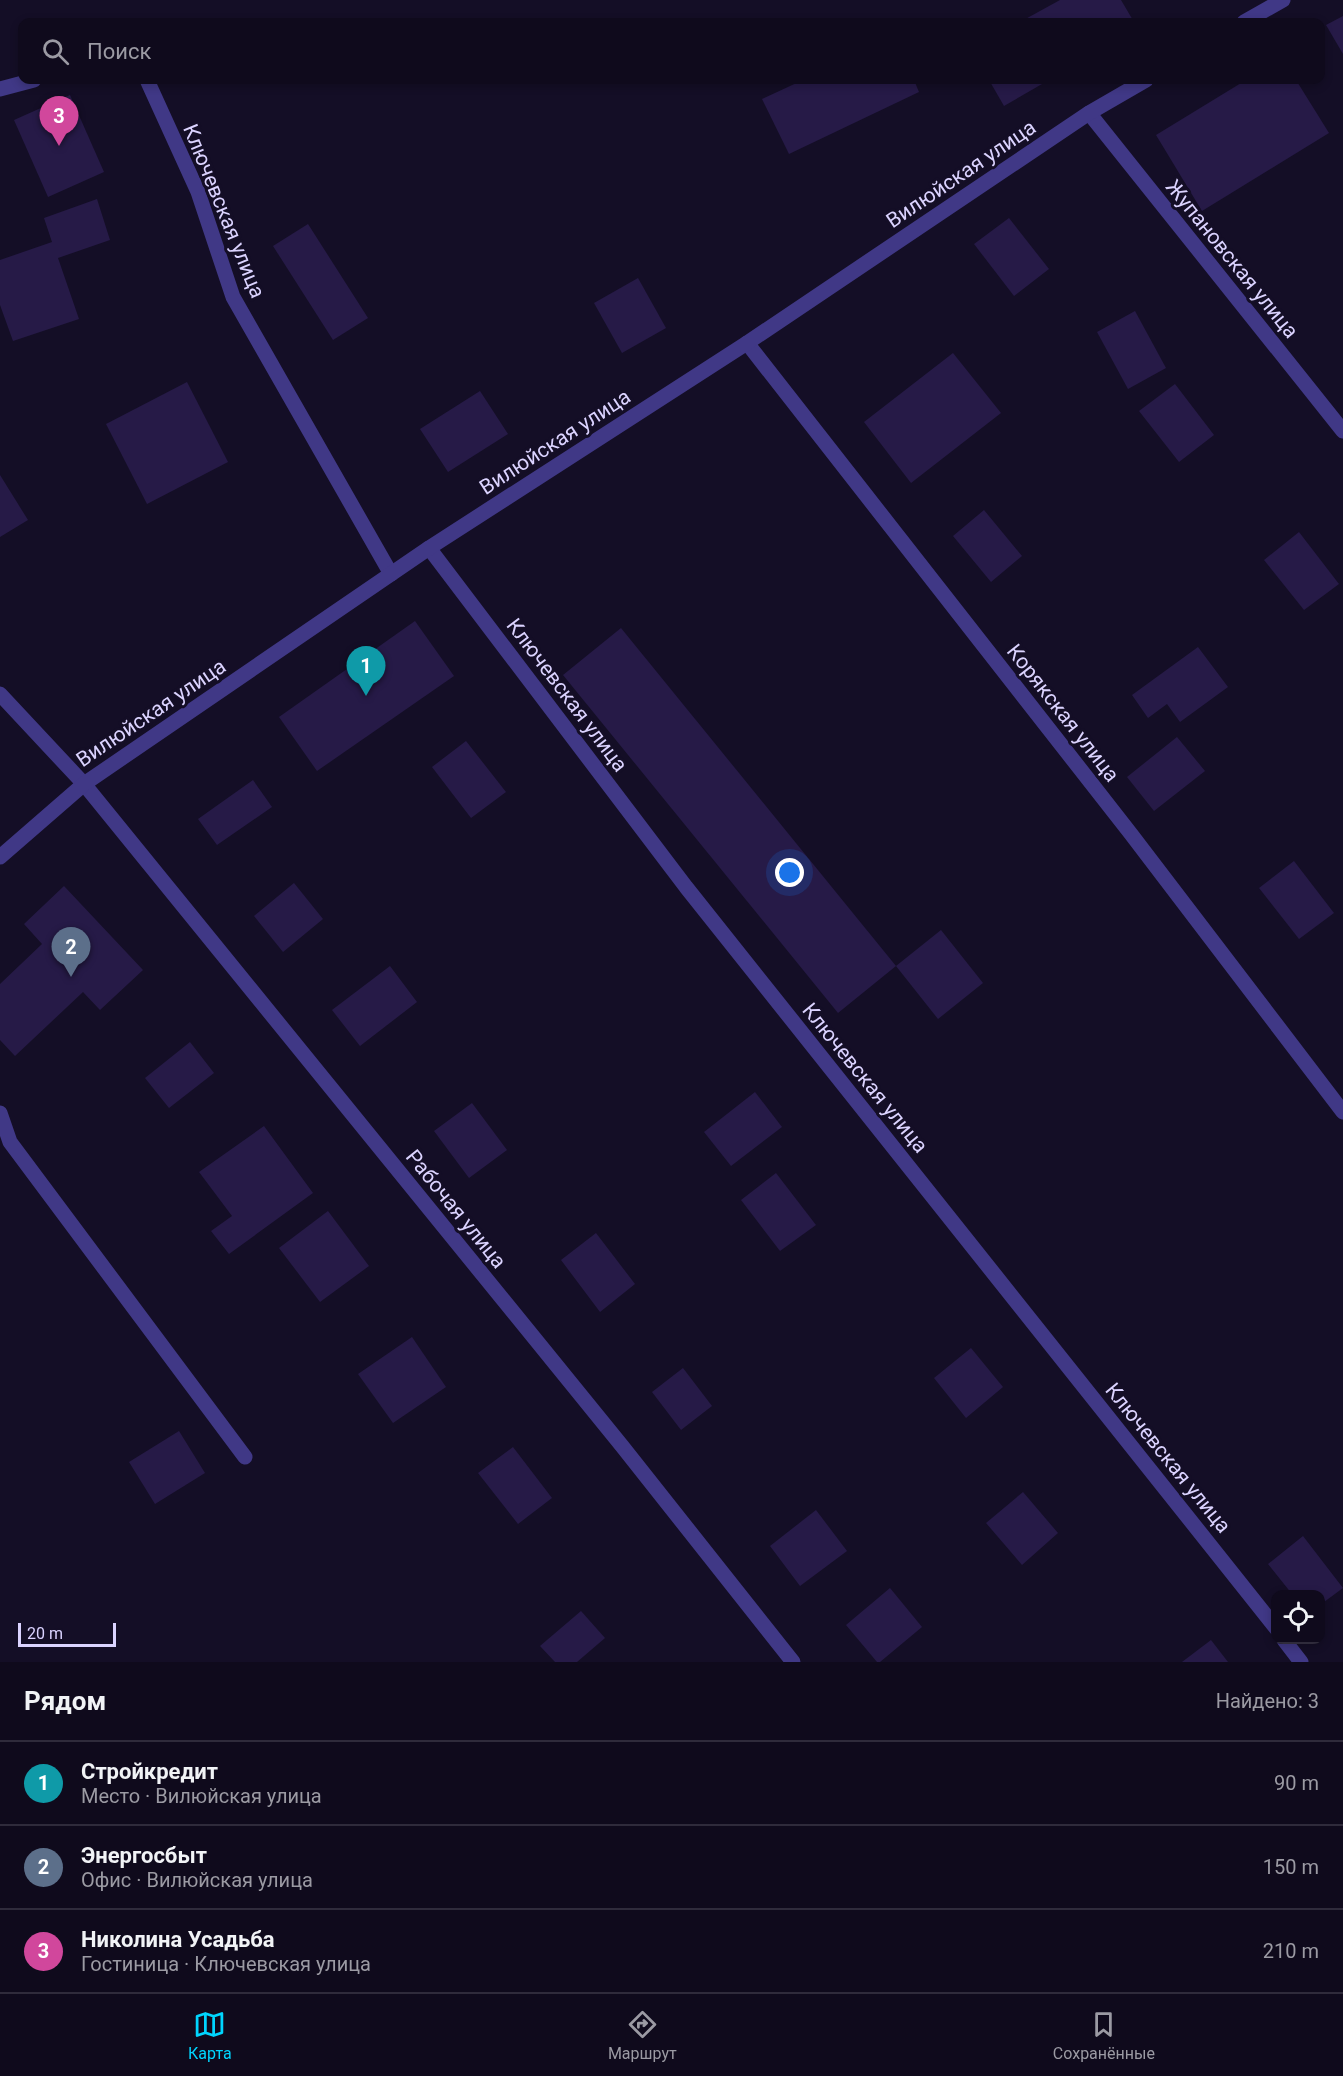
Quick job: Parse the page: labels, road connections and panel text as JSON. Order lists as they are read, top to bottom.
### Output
{
  "streets": {
    "street": [
      "Вилюйская улица",
      "Ключевская улица",
      "Жупановская улица",
      "Корякская улица",
      "Рабочая улица"
    ]
  },
  "crossings": [
    ["Вилюйская улица", "Ключевская улица"],
    ["Вилюйская улица", "Жупановская улица"],
    ["Вилюйская улица", "Корякская улица"],
    ["Вилюйская улица", "Рабочая улица"]
  ],
  "scale_bar": "20 m",
  "page": {
    "search": "Поиск",
    "pins": ["3", "1", "2"],
    "scale": "20 m",
    "heading": ["Рядом", "Найдено: 3"],
    "list": [
      {
        "mark": "1",
        "name": "Стройкредит",
        "note": "Место · Вилюйская улица",
        "value": "90 m"
      },
      {
        "mark": "2",
        "name": "Энергосбыт",
        "note": "Офис · Вилюйская улица",
        "value": "150 m"
      },
      {
        "mark": "3",
        "name": "Николина Усадьба",
        "note": "Гостиница · Ключевская улица",
        "value": "210 m"
      }
    ],
    "nav": ["Карта", "Маршрут", "Сохранённые"]
  }
}
